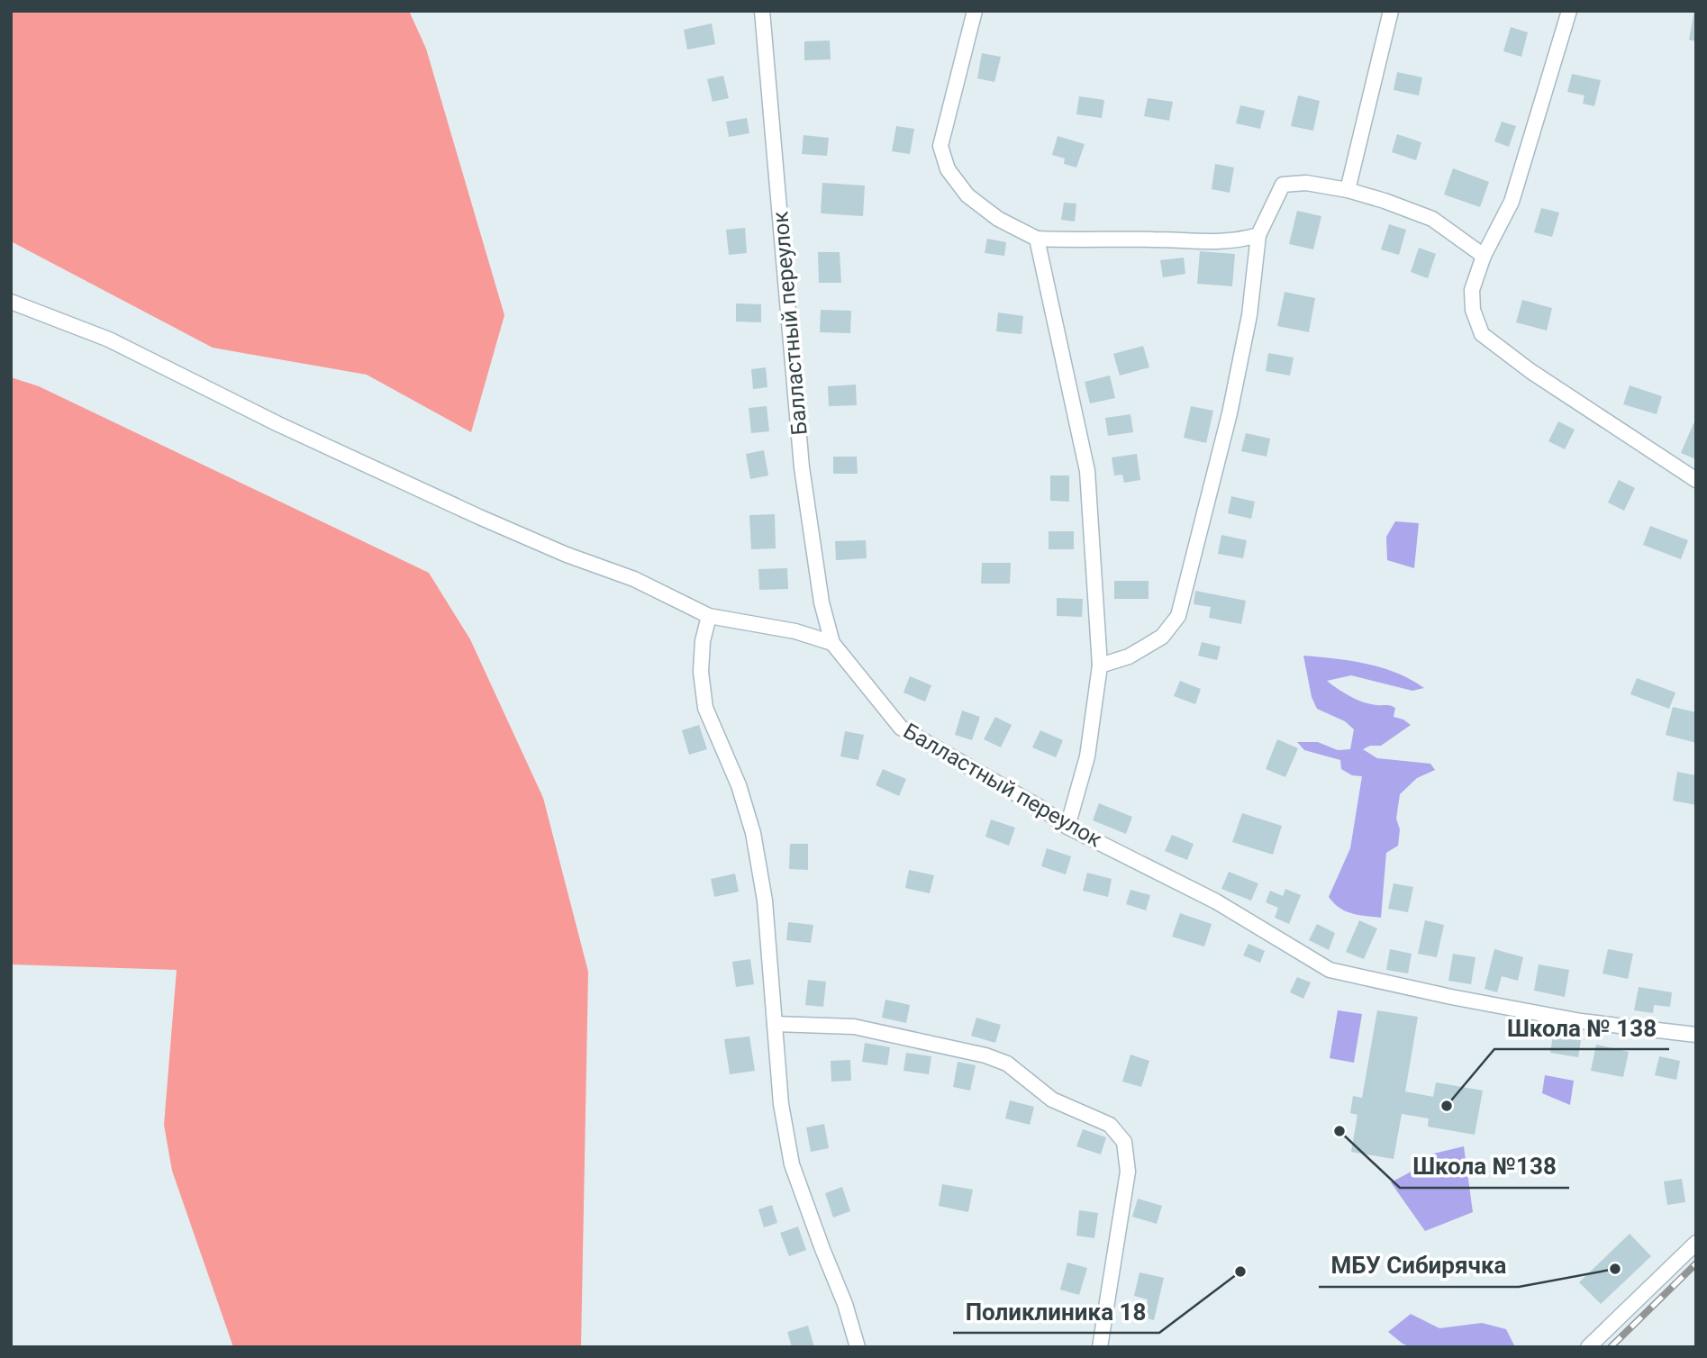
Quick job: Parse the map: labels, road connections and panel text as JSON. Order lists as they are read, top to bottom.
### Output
{
  "streets": {
    "street": ["Балластный переулок"]
  },
  "places": [
    "Школа № 138",
    "Школа №138",
    "МБУ Сибирячка",
    "Поликлиника 18"
  ]
}
